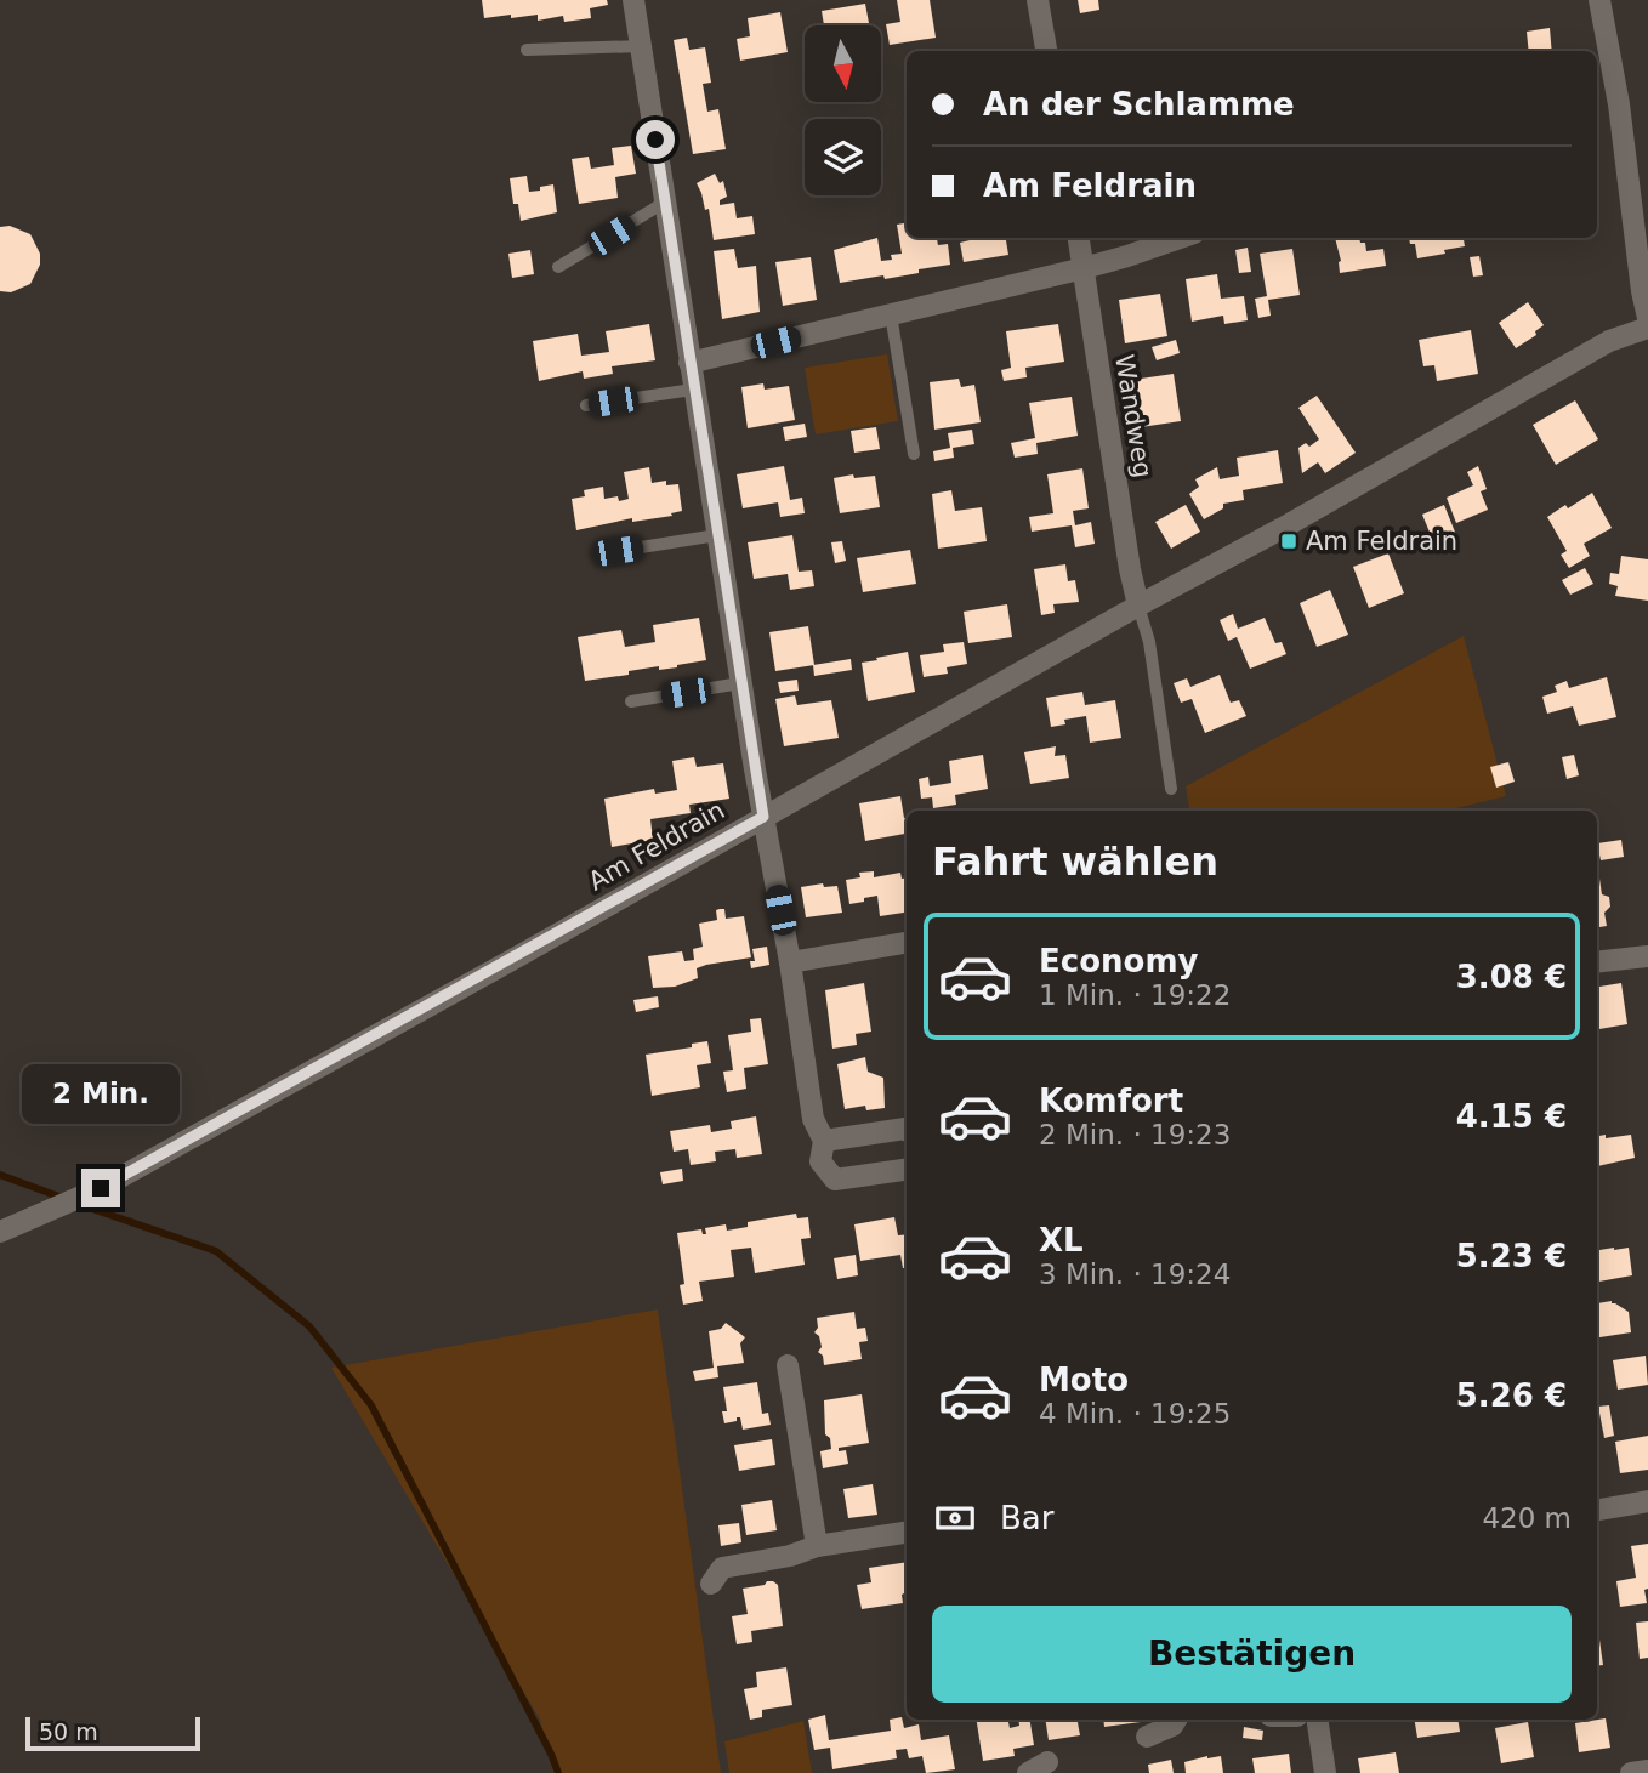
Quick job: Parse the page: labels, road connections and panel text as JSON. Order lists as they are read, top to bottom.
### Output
{
  "streets": {
    "street": ["Wandweg", "Am Feldrain"]
  },
  "crossings": [
    ["Wandweg", "Am Feldrain"]
  ],
  "places": {
    "transit": ["Am Feldrain"]
  },
  "scale_bar": "50 m",
  "north": "bottom",
  "page": {
    "banner": ["An der Schlamme", "Am Feldrain"],
    "heading": "Fahrt wählen",
    "list": [
      {
        "name": "Economy",
        "note": "1 Min. · 19:22",
        "value": "3.08 €"
      },
      {
        "name": "Komfort",
        "note": "2 Min. · 19:23",
        "value": "4.15 €"
      },
      {
        "name": "XL",
        "note": "3 Min. · 19:24",
        "value": "5.23 €"
      },
      {
        "name": "Moto",
        "note": "4 Min. · 19:25",
        "value": "5.26 €"
      }
    ],
    "bubble": "2 Min.",
    "pay": ["Bar", "420 m"],
    "buttons": "Bestätigen",
    "scale": "50 m"
  }
}
